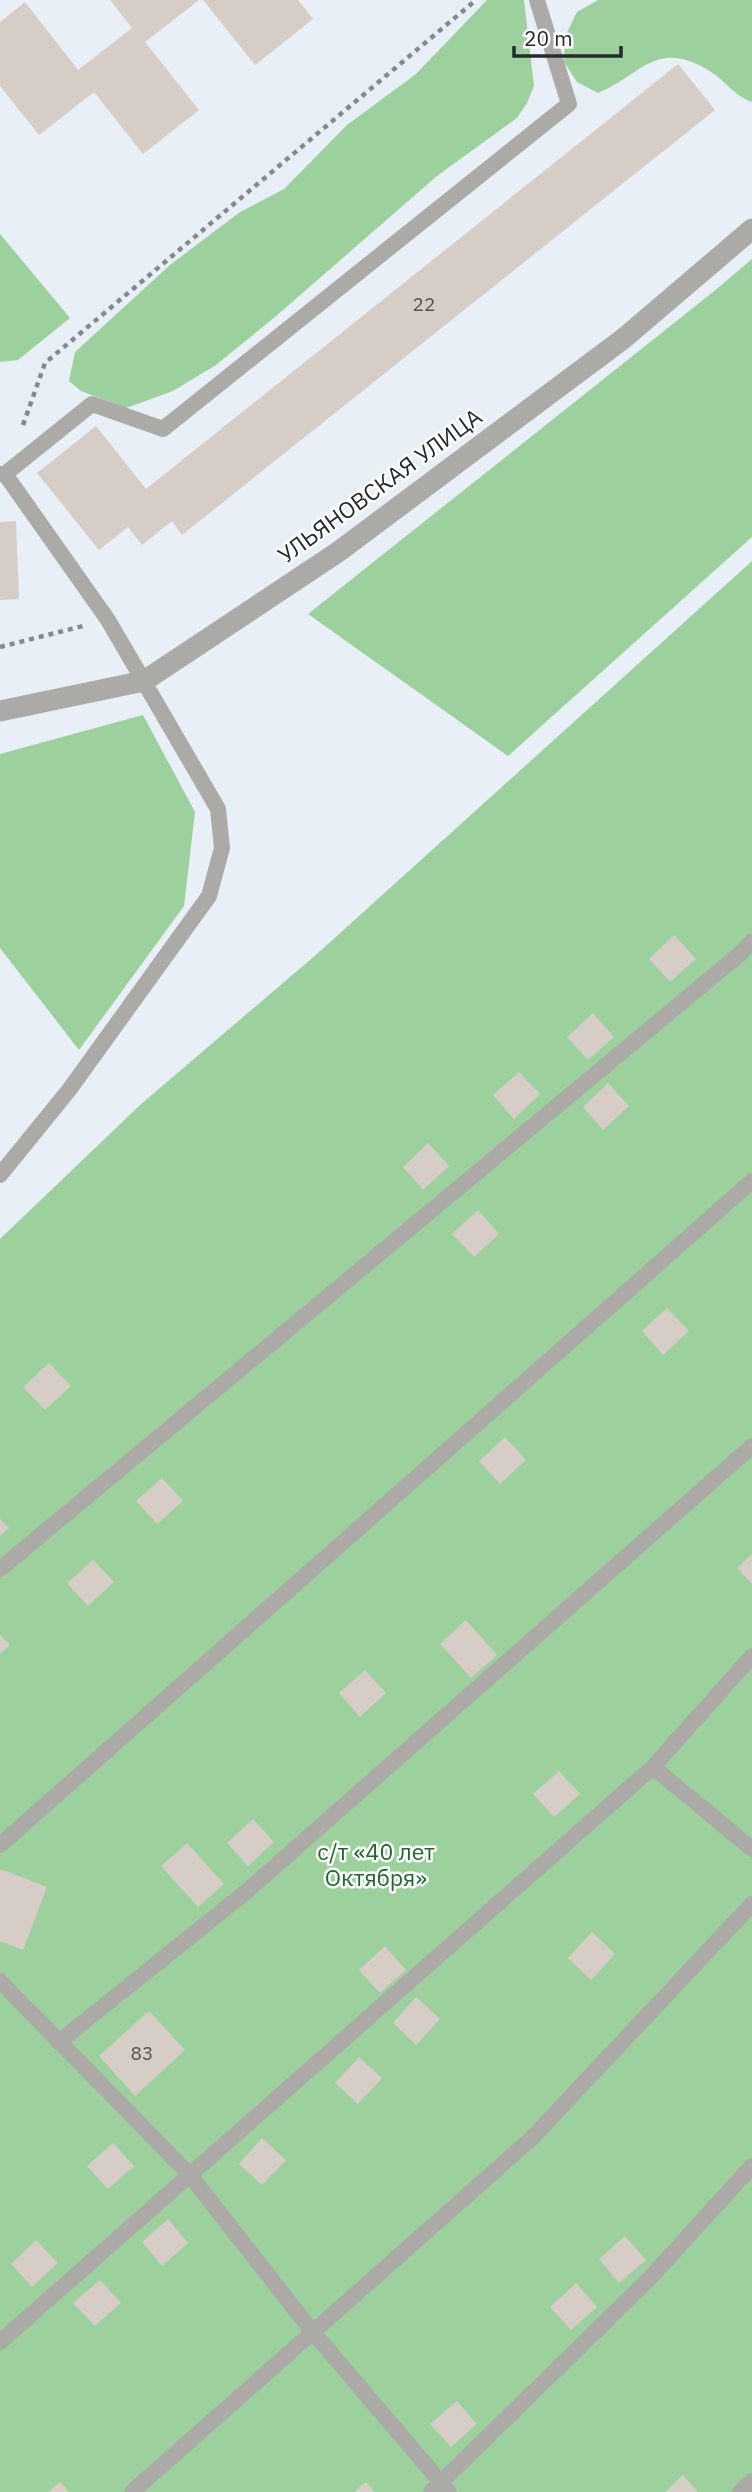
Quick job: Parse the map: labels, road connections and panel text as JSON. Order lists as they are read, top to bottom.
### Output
{
  "streets": {
    "street": ["УЛЬЯНОВСКАЯ УЛИЦА"]
  },
  "parks": ["с/т «40 лет Октября»"],
  "house_numbers": ["22", "83"],
  "scale_bar": "20 m"
}
